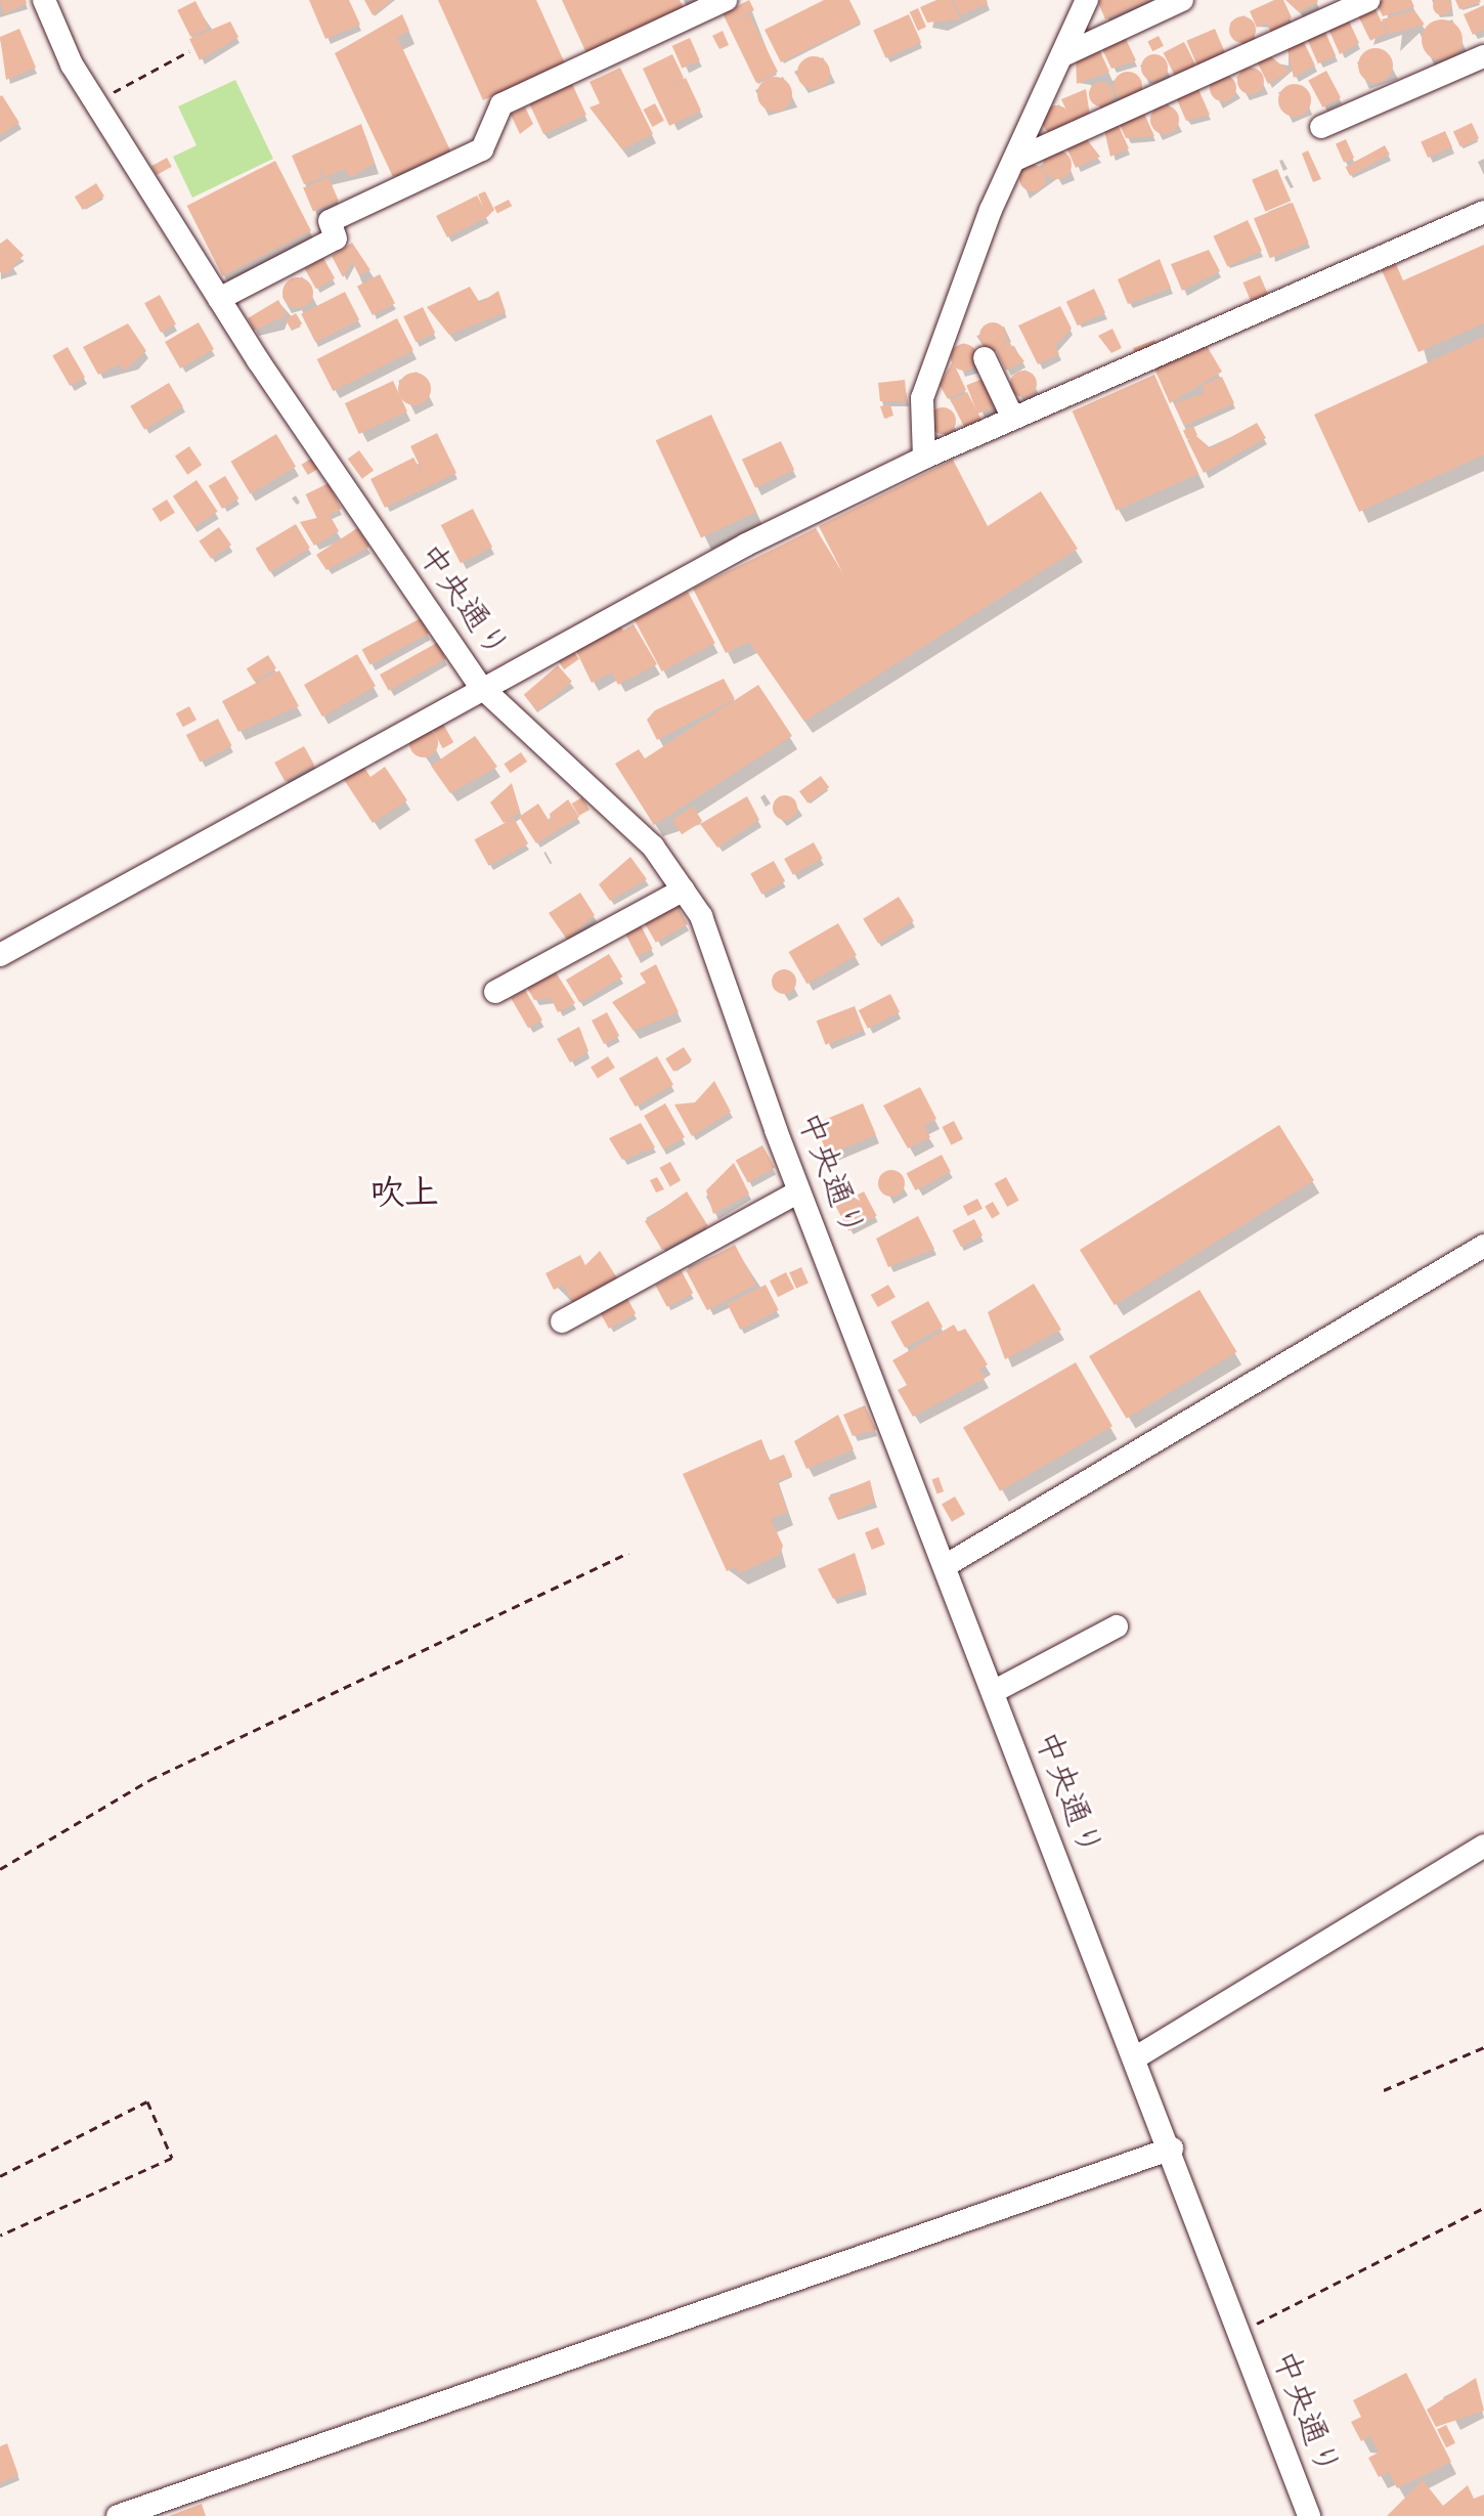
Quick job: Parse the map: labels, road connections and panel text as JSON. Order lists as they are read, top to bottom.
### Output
{
  "streets": {
    "street": ["中央通り"]
  },
  "districts": ["吹上"]
}
